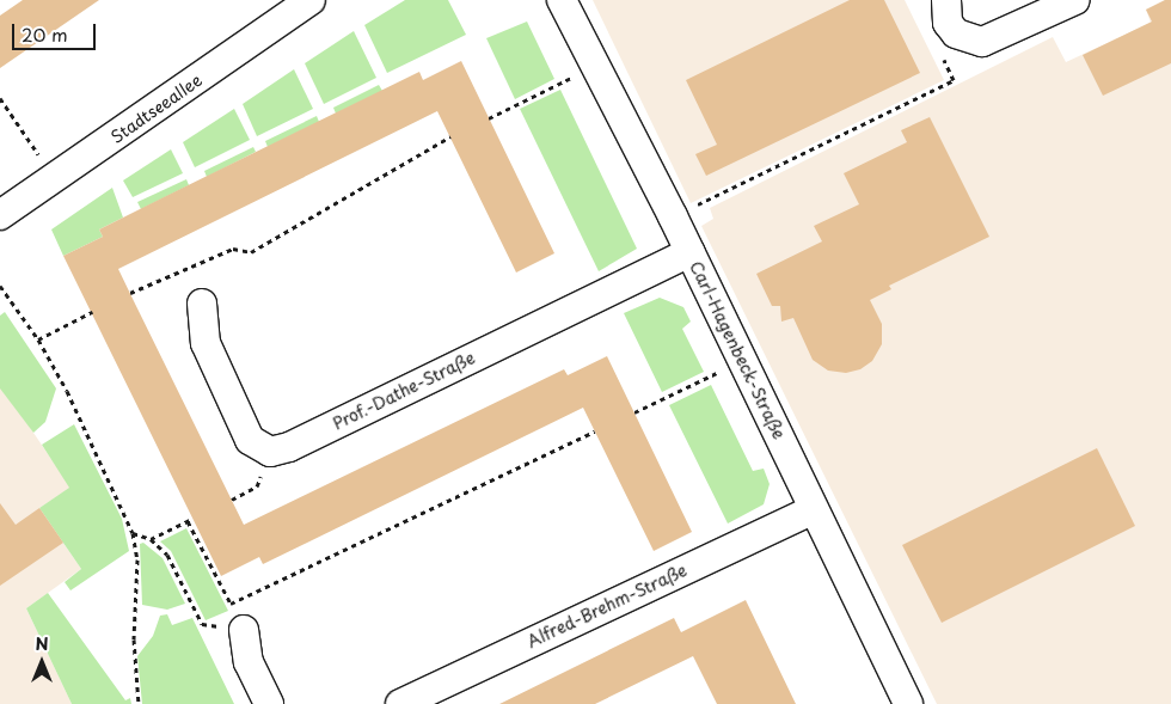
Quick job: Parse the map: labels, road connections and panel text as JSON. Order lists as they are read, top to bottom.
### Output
{
  "streets": {
    "street": [
      "Stadtseeallee",
      "Carl-Hagenbeck-Straße",
      "Prof.-Dathe-Straße",
      "Alfred-Brehm-Straße"
    ]
  },
  "crossings": [
    ["Carl-Hagenbeck-Straße", "Prof.-Dathe-Straße"],
    ["Carl-Hagenbeck-Straße", "Alfred-Brehm-Straße"]
  ],
  "scale_bar": "20 m",
  "north": "top"
}
